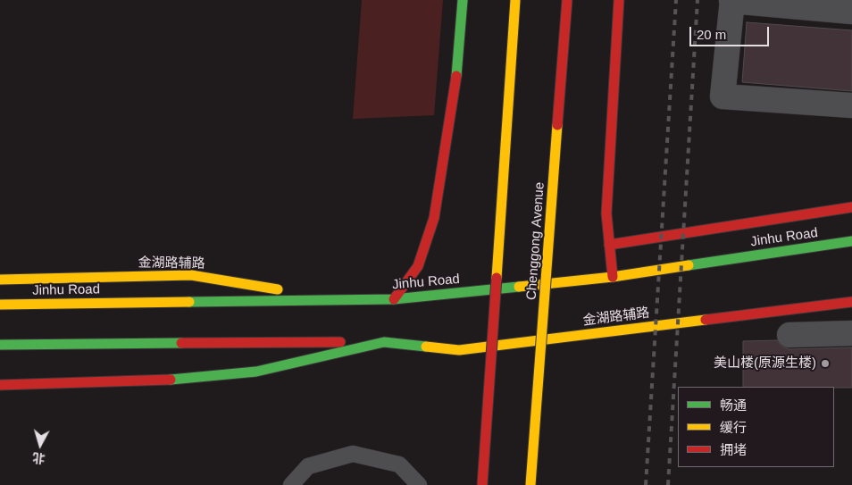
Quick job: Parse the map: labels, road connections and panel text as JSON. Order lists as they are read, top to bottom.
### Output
{
  "streets": {
    "main road": ["Jinhu Road", "Chenggong Avenue", "金湖路辅路"]
  },
  "crossings": [
    ["Jinhu Road", "金湖路辅路"]
  ],
  "places": ["美山楼(原源生楼)"],
  "legend": ["畅通", "缓行", "拥堵"],
  "scale_bar": "20 m",
  "north": "bottom"
}
